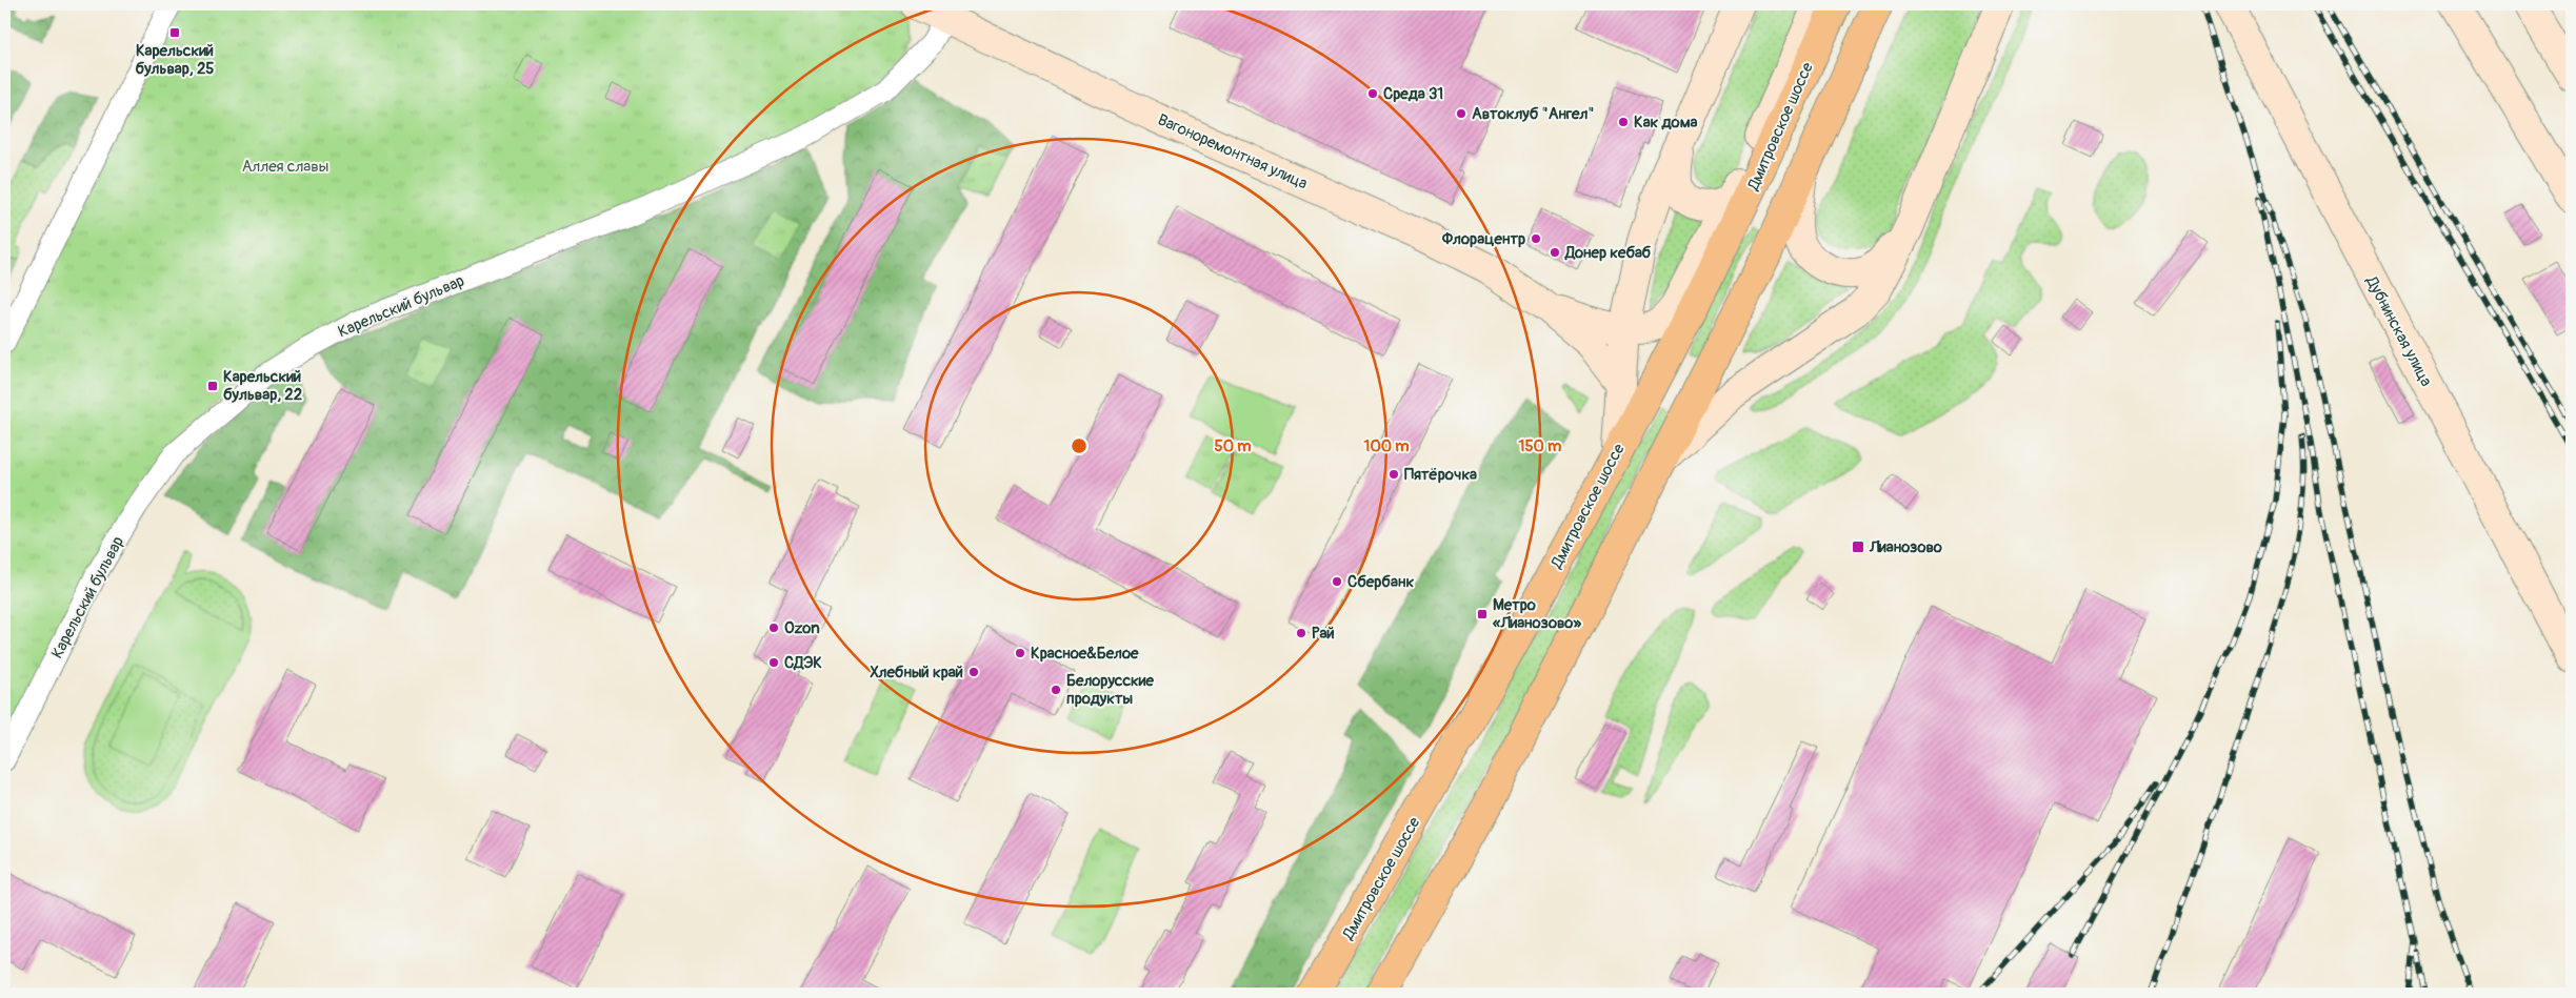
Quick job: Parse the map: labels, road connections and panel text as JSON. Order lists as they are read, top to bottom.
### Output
{
  "streets": {
    "main road": ["Дмитровское шоссе"],
    "street": ["Вагоноремонтная улица", "Карельский бульвар", "Дубнинская улица"]
  },
  "crossings": [
    ["Вагоноремонтная улица", "Карельский бульвар"]
  ],
  "parks": ["Аллея славы"],
  "places": {
    "transit": [
      "Карельский бульвар, 25",
      "Карельский бульвар, 22",
      "Лианозово",
      "Метро «Лианозово»"
    ],
    "other": [
      "Среда 31",
      "Автоклуб \"Ангел\"",
      "Как дома",
      "Флорацентр",
      "Донер кебаб",
      "Пятёрочка",
      "Сбербанк",
      "Ozon",
      "Рай",
      "Красное&Белое",
      "СДЭК",
      "Хлебный край",
      "Белорусские продукты"
    ]
  },
  "rings": ["50 m", "100 m", "150 m"]
}
